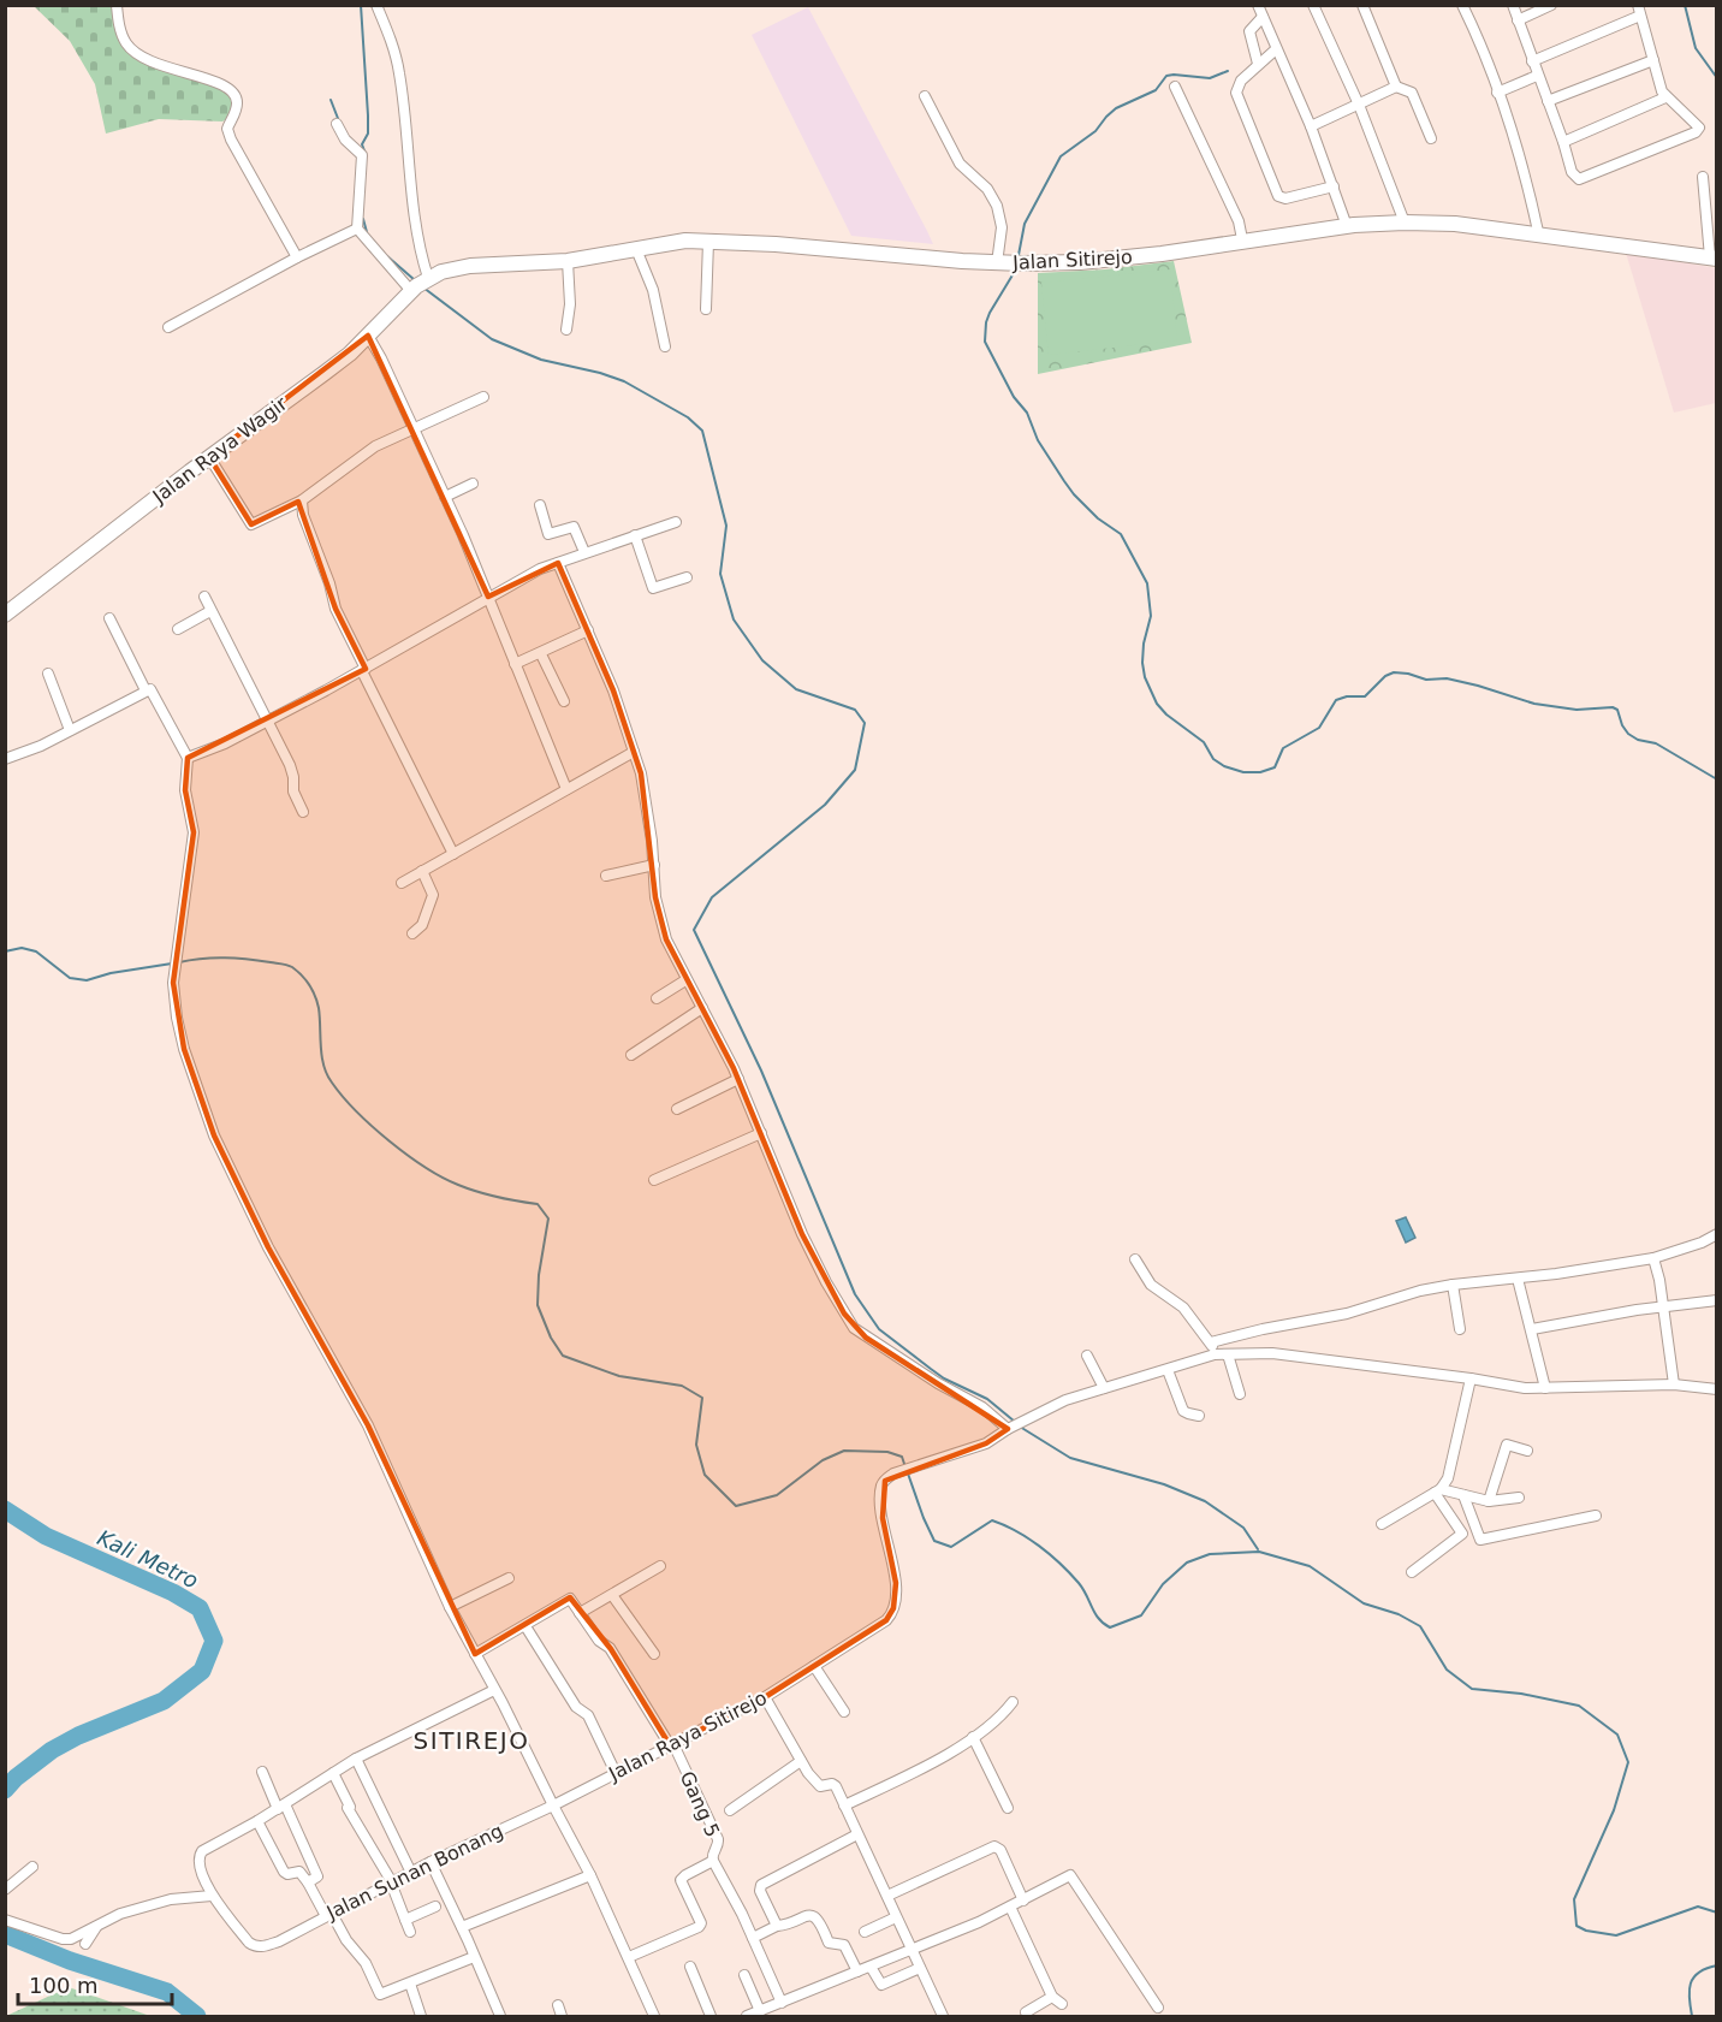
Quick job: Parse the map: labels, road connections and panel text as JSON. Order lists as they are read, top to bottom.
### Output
{
  "streets": {
    "main road": ["Jalan Sitirejo", "Jalan Raya Wagir"],
    "street": ["Jalan Raya Sitirejo", "Gang 5", "Jalan Sunan Bonang"]
  },
  "crossings": [
    ["Jalan Sitirejo", "Jalan Raya Wagir"],
    ["Jalan Raya Sitirejo", "Gang 5"],
    ["Jalan Raya Sitirejo", "Jalan Sunan Bonang"]
  ],
  "districts": ["SITIREJO"],
  "water": ["Kali Metro"],
  "scale_bar": "100 m"
}
